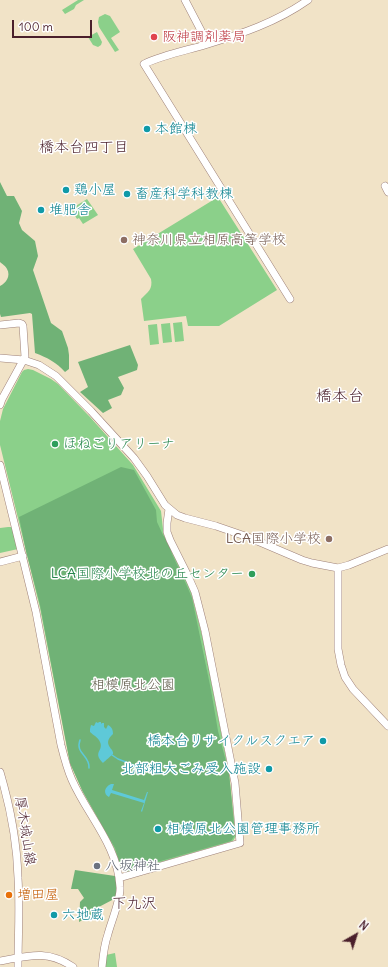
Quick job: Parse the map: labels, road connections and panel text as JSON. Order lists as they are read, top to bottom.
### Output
{
  "streets": {
    "street": ["厚木城山線"]
  },
  "districts": ["橋本台四丁目", "橋本台", "下九沢"],
  "parks": ["相模原北公園"],
  "places": [
    "阪神調剤薬局",
    "本館棟",
    "鶏小屋",
    "畜産科学科教棟",
    "堆肥舎",
    "神奈川県立相原高等学校",
    "ほねごりアリーナ",
    "LCA国際小学校",
    "LCA国際小学校北の丘センター",
    "橋本台リサイクルスクエア",
    "北部粗大ごみ受入施設",
    "相模原北公園管理事務所",
    "八坂神社",
    "増田屋",
    "六地蔵"
  ],
  "scale_bar": "100 m",
  "north": "top right"
}
